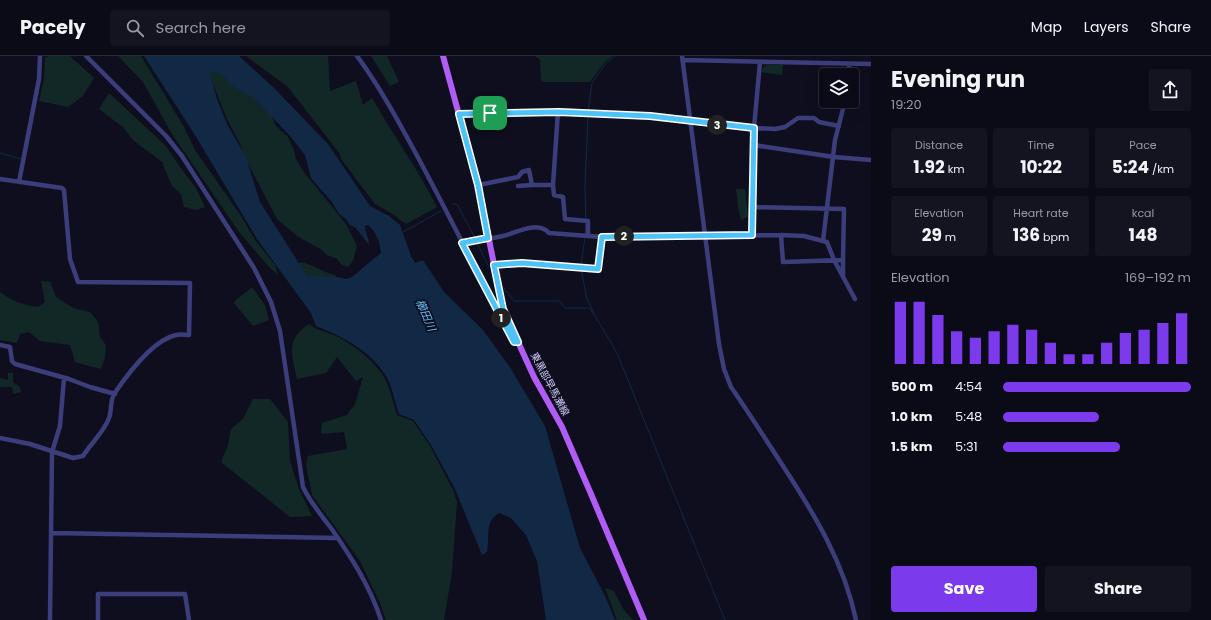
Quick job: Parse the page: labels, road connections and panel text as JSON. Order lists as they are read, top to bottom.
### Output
{
  "streets": {
    "main road": ["東黒部早馬瀬線"]
  },
  "water": ["櫛田川"],
  "page": {
    "header": "Pacely",
    "search": "Search here",
    "nav": ["Map", "Layers", "Share"],
    "heading": ["Evening run", "19:20"],
    "pins": ["3", "2", "1"],
    "stats": [
      ["Distance", "1.92 km"],
      ["Time", "10:22"],
      ["Pace", "5:24 /km"],
      ["Elevation", "29 m"],
      ["Heart rate", "136 bpm"],
      ["kcal", "148"]
    ],
    "chart": ["Elevation", "169–192 m"],
    "list": [
      {
        "name": "500 m",
        "note": "4:54"
      },
      {
        "name": "1.0 km",
        "note": "5:48"
      },
      {
        "name": "1.5 km",
        "note": "5:31"
      }
    ],
    "buttons": ["Save", "Share"]
  }
}
